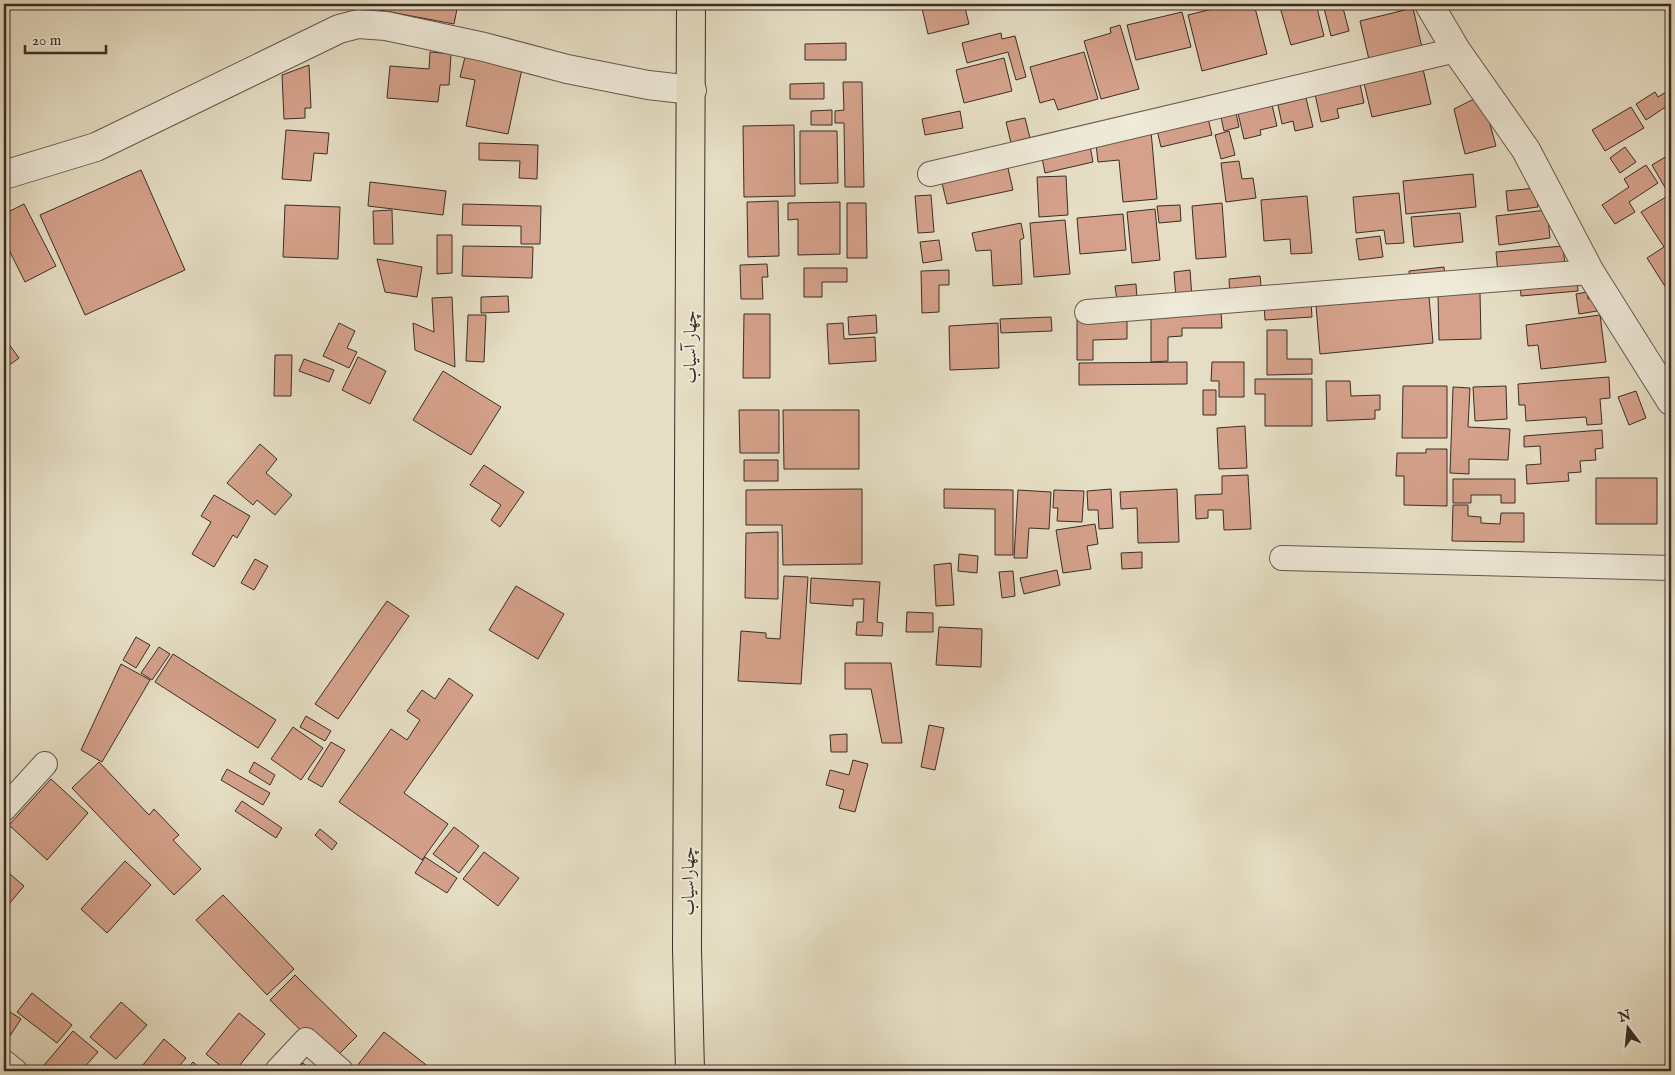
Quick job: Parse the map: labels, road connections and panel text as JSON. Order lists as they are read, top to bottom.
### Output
{
  "streets": {
    "highway": ["چهار آسیاب", "چهاراسیاب"]
  },
  "crossings": [
    ["چهار آسیاب", "چهاراسیاب"]
  ],
  "scale_bar": "20 m",
  "north": "top"
}
